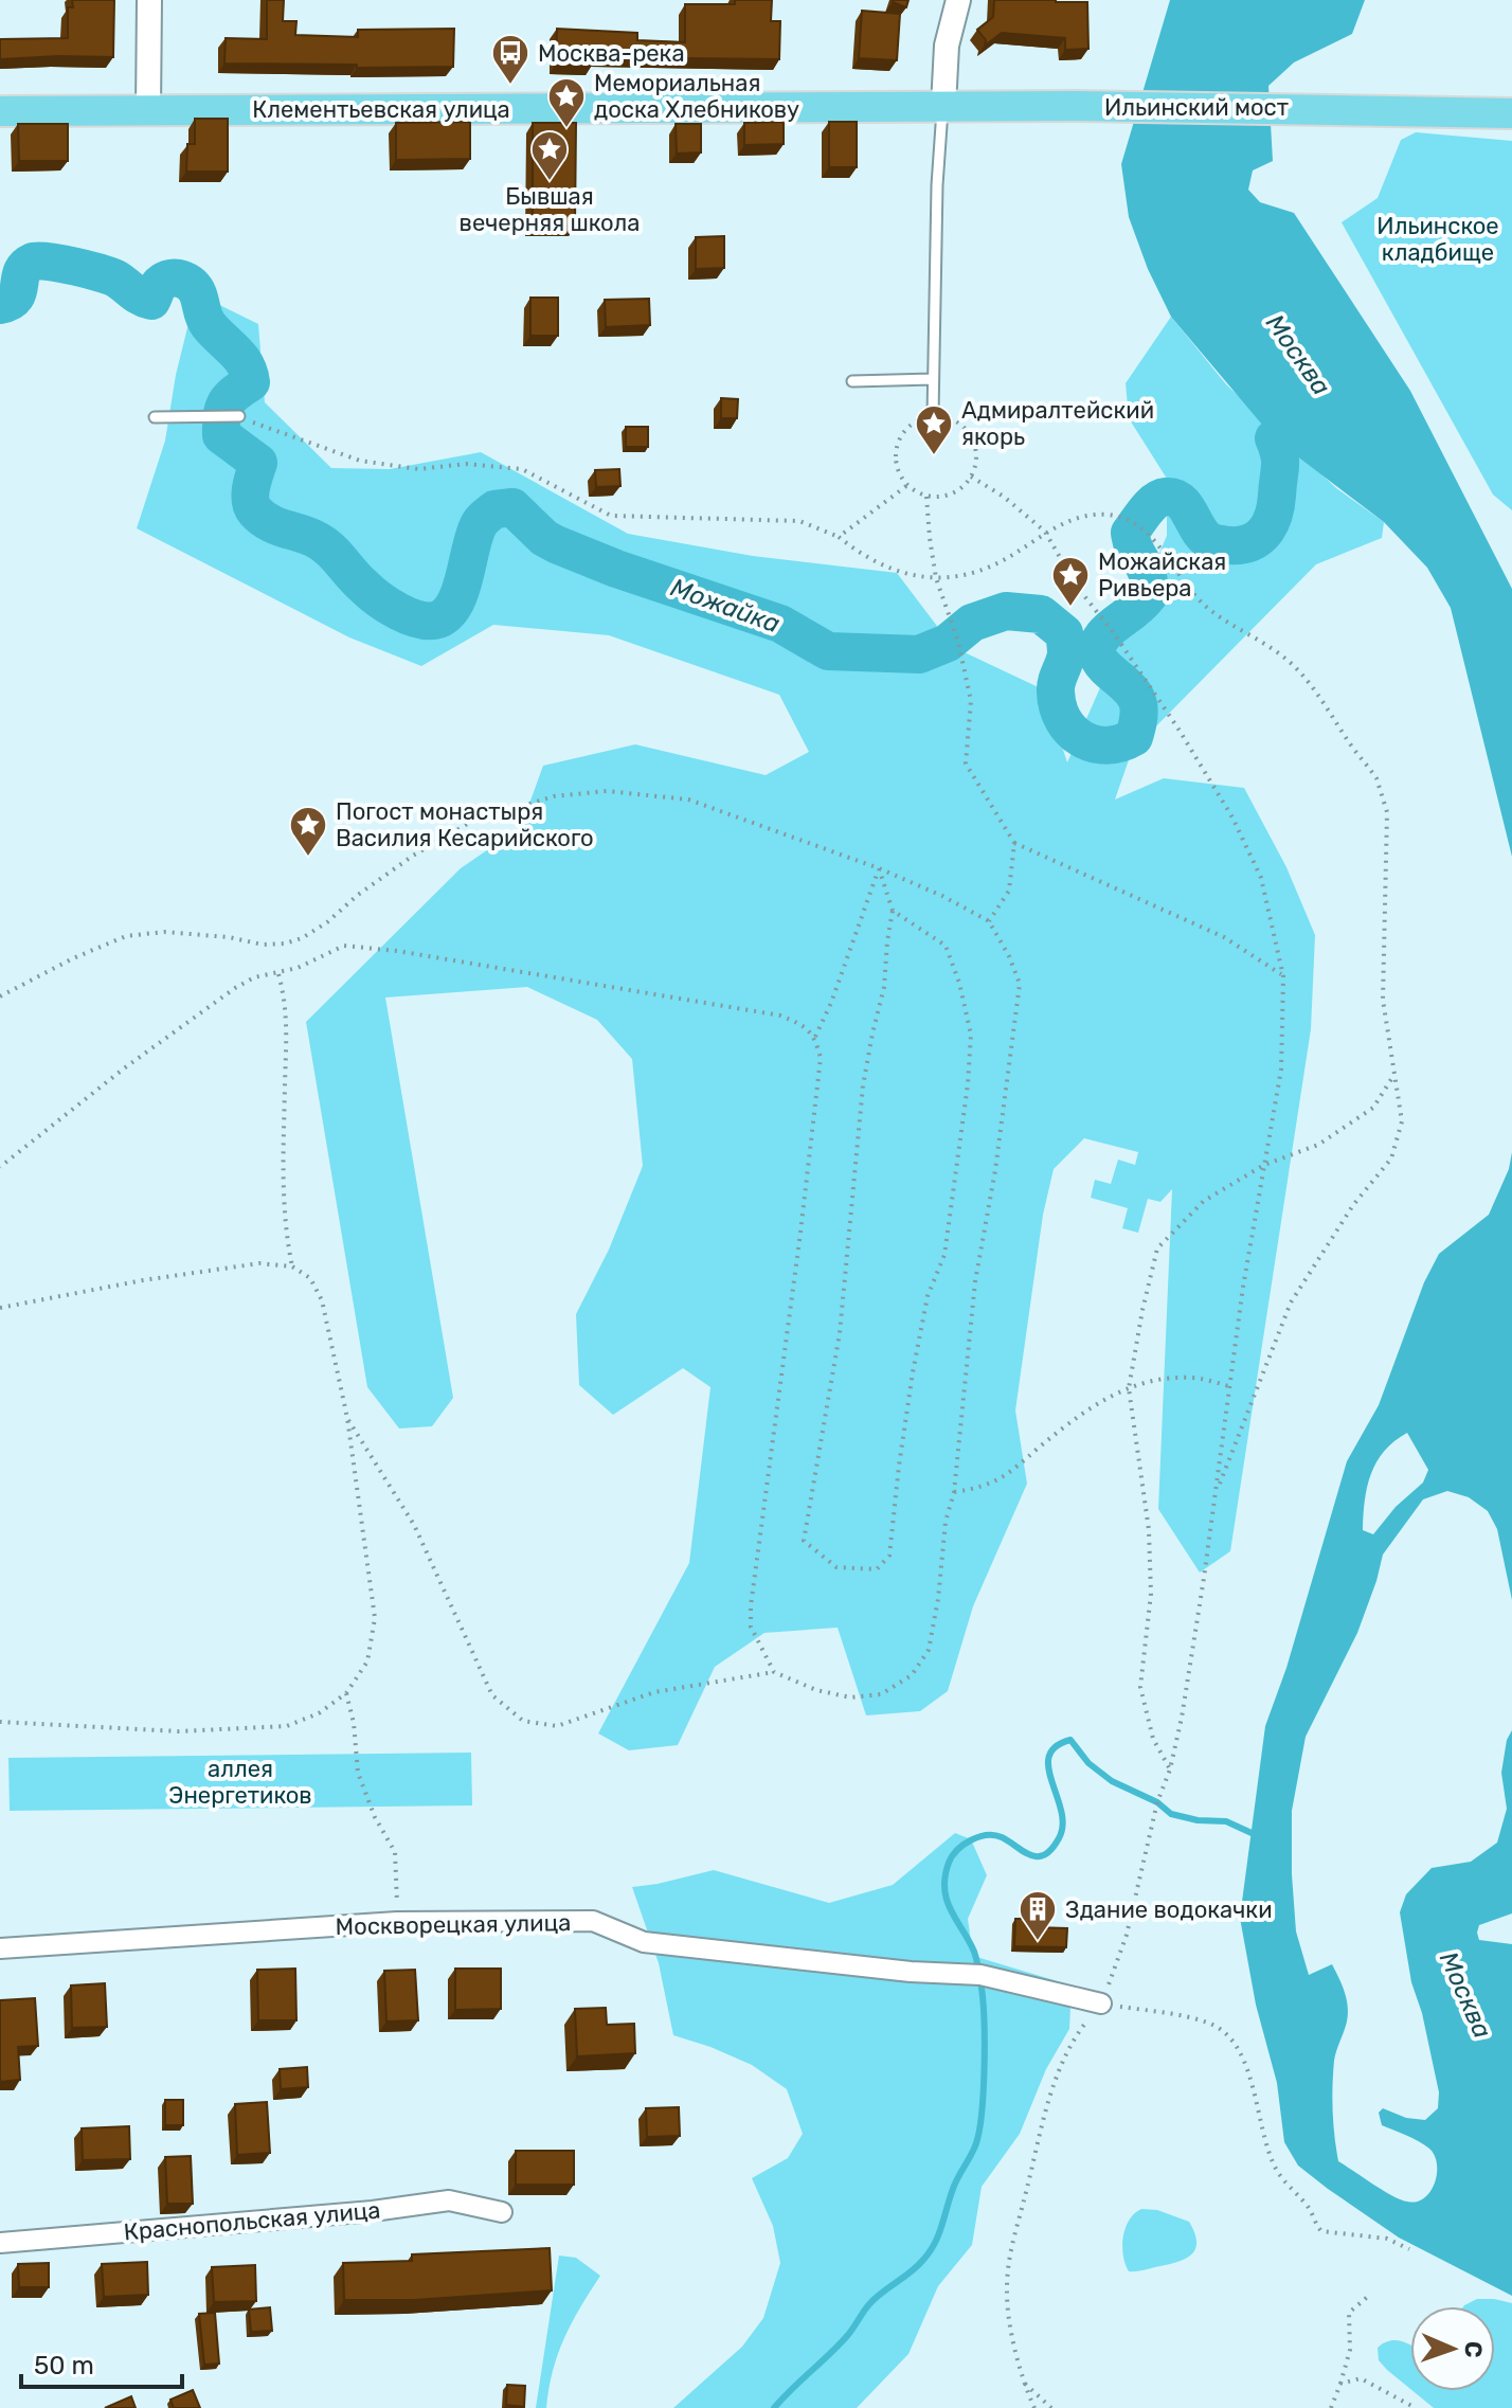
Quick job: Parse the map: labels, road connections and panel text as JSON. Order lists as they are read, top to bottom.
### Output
{
  "streets": {
    "main road": ["Ильинский мост", "Клементьевская улица"],
    "street": ["Москворецкая улица", "Краснопольская улица"]
  },
  "crossings": [
    ["Ильинский мост", "Клементьевская улица"]
  ],
  "water": ["Москва", "Можайка"],
  "parks": ["Ильинское кладбище", "аллея Энергетиков"],
  "places": {
    "bus stop": ["Москва-река"],
    "place": [
      "Мемориальная доска Хлебникову",
      "Бывшая вечерняя школа",
      "Адмиралтейский якорь",
      "Можайская Ривьера",
      "Погост монастыря Василия Кесарийского"
    ],
    "building": ["Здание водокачки"]
  },
  "scale_bar": "50 m",
  "north": "right"
}
